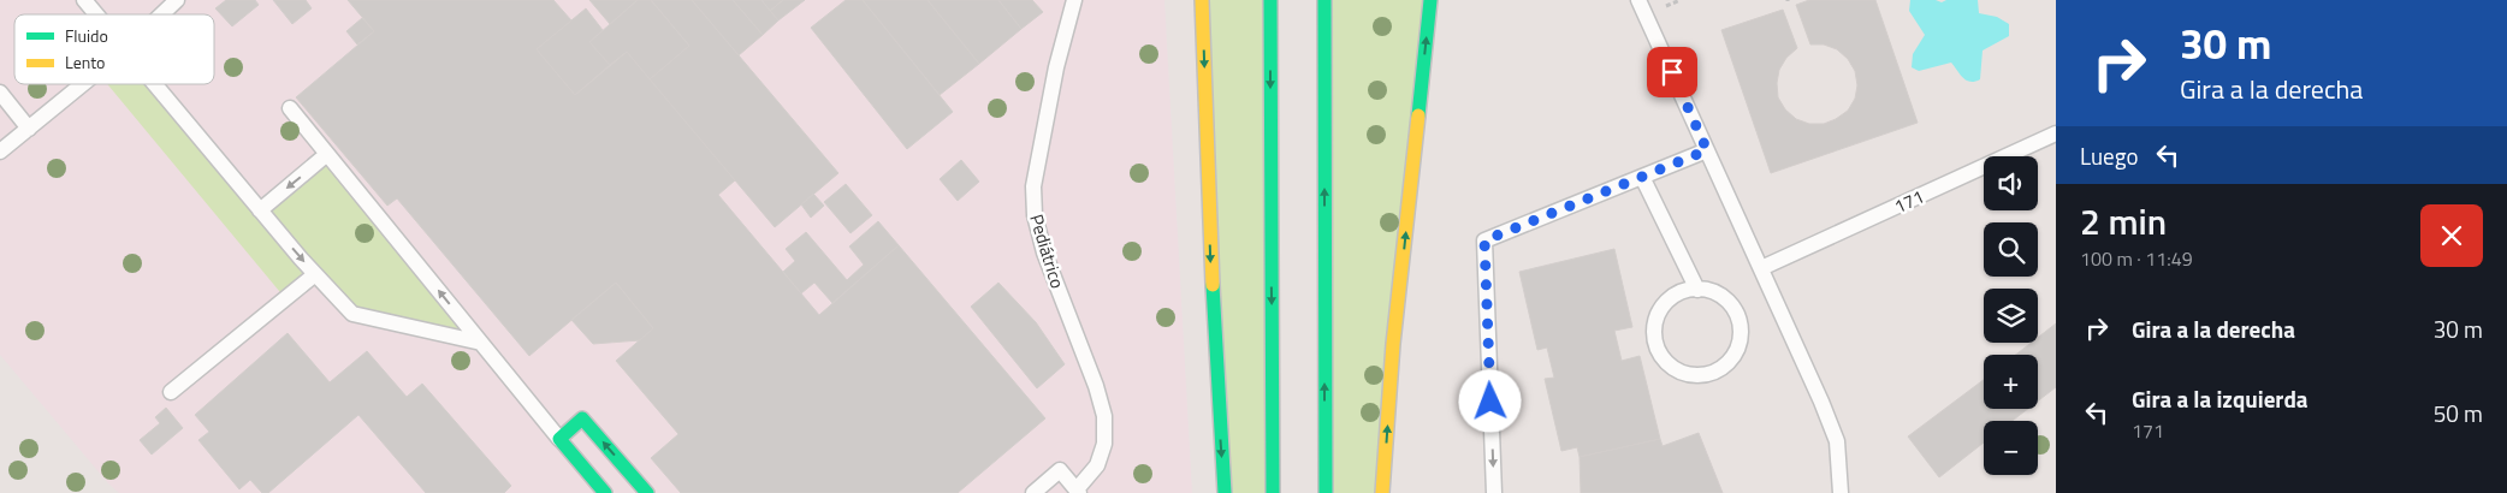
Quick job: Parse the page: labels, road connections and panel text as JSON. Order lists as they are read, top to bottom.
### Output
{
  "streets": {
    "lane": ["171", "Pediátrico"]
  },
  "legend": ["Fluido", "Lento"],
  "page": {
    "turn": ["30 m", "Gira a la derecha"],
    "then": "Luego",
    "map_buttons": ["+", "−"],
    "heading": ["2 min", "100 m · 11:49"],
    "list": [
      {
        "name": "Gira a la derecha",
        "value": "30 m"
      },
      {
        "name": "Gira a la izquierda",
        "note": "171",
        "value": "50 m"
      }
    ]
  }
}
